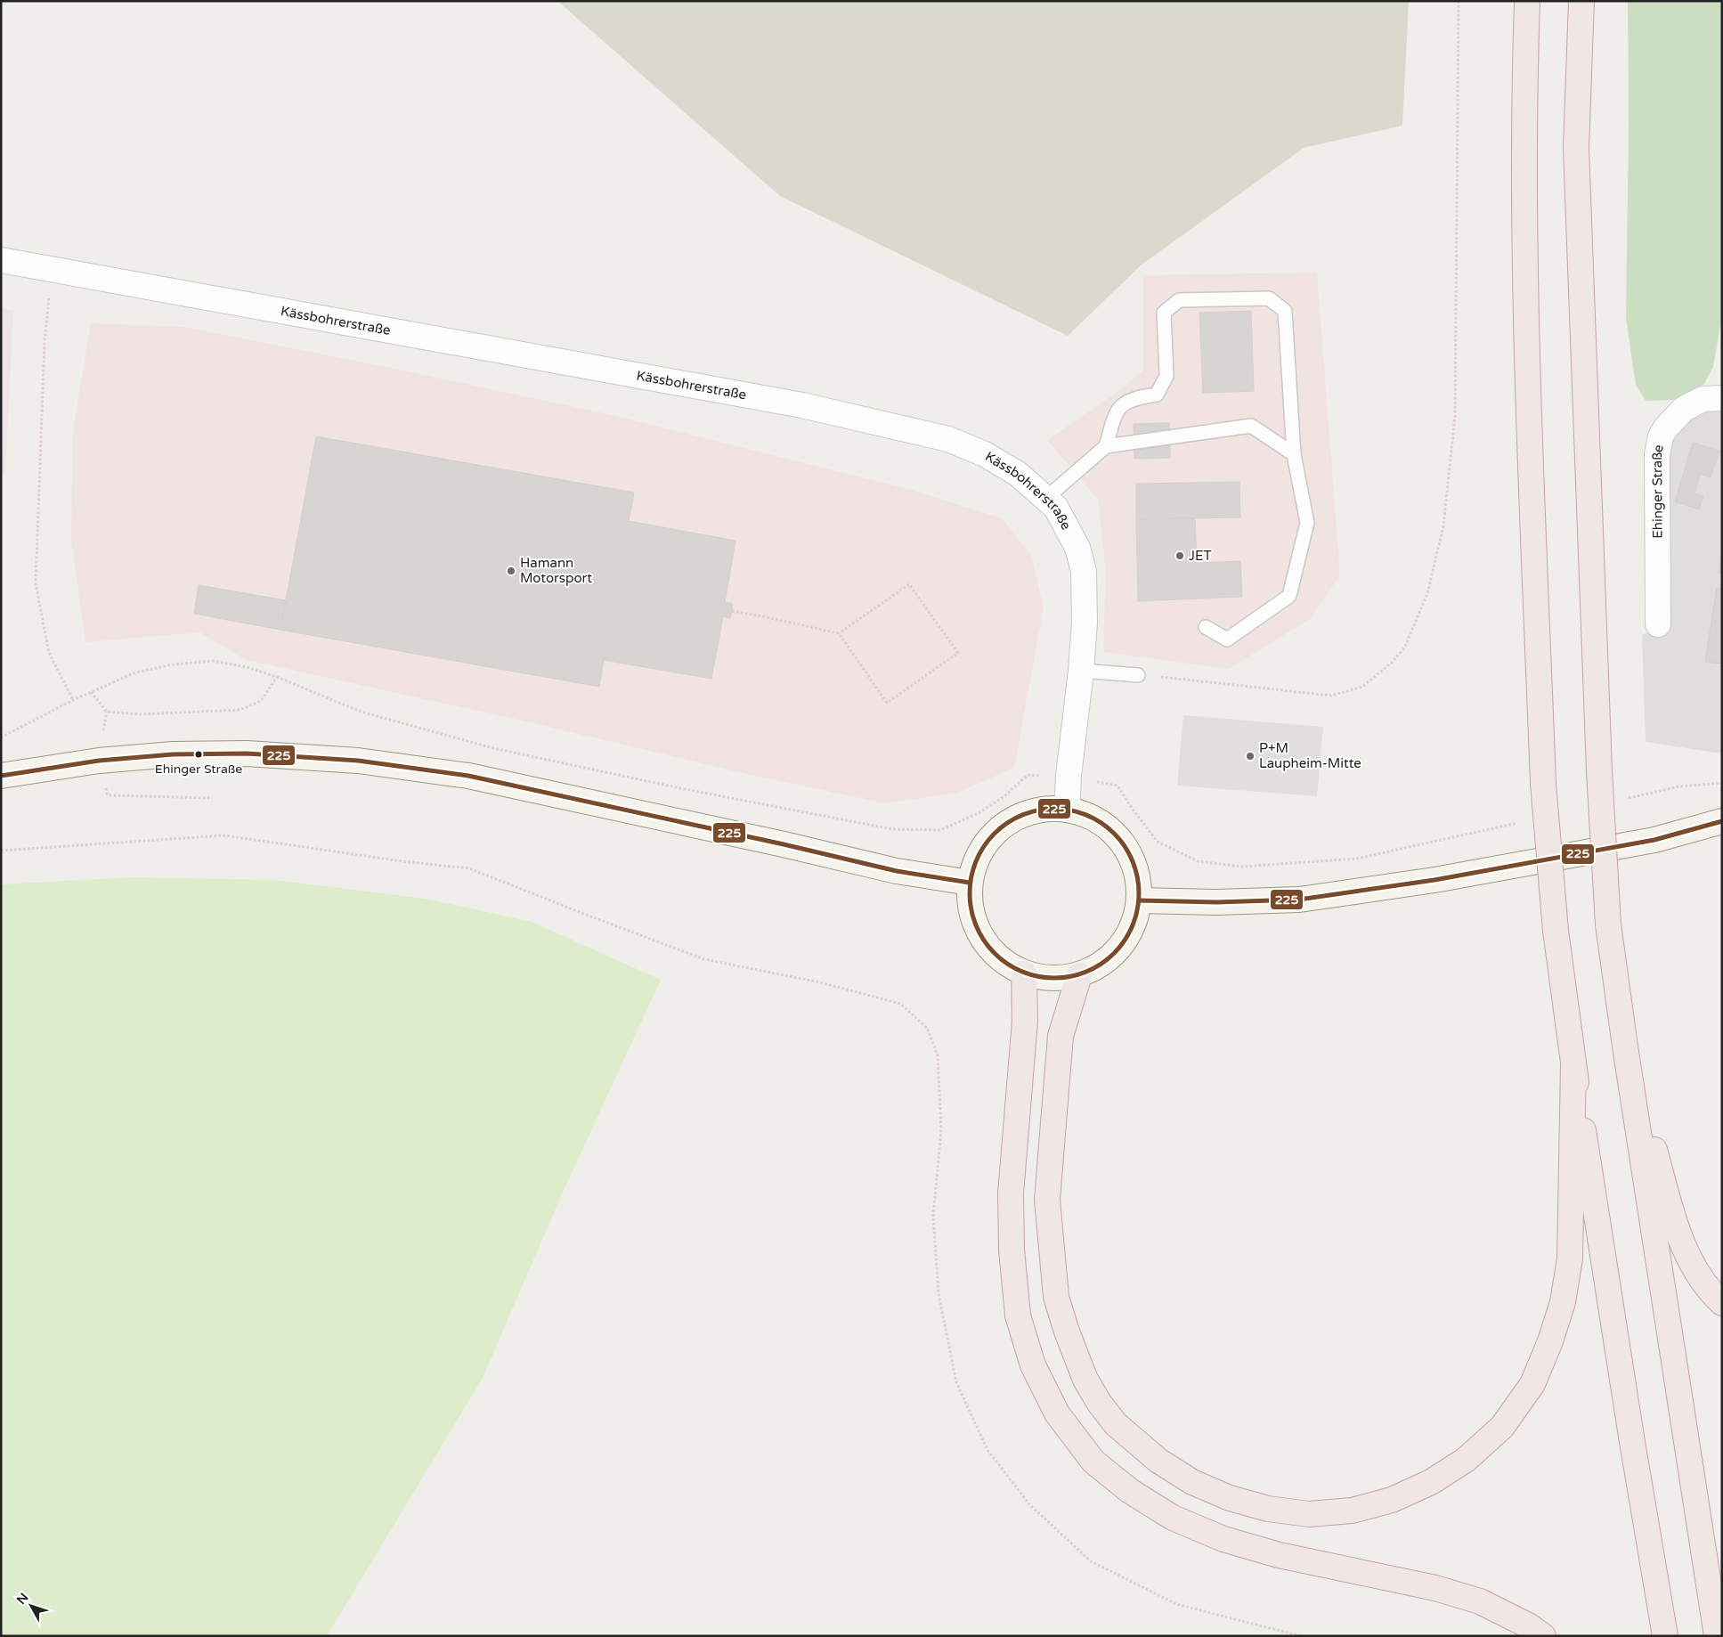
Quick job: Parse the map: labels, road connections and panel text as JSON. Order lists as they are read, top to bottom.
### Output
{
  "streets": {
    "street": ["Kässbohrerstraße", "Ehinger Straße"]
  },
  "places": [
    "JET",
    "Hamann Motorsport",
    "Ehinger Straße",
    "P+M Laupheim-Mitte"
  ],
  "lines": ["transit line 225"],
  "north": "top left"
}
